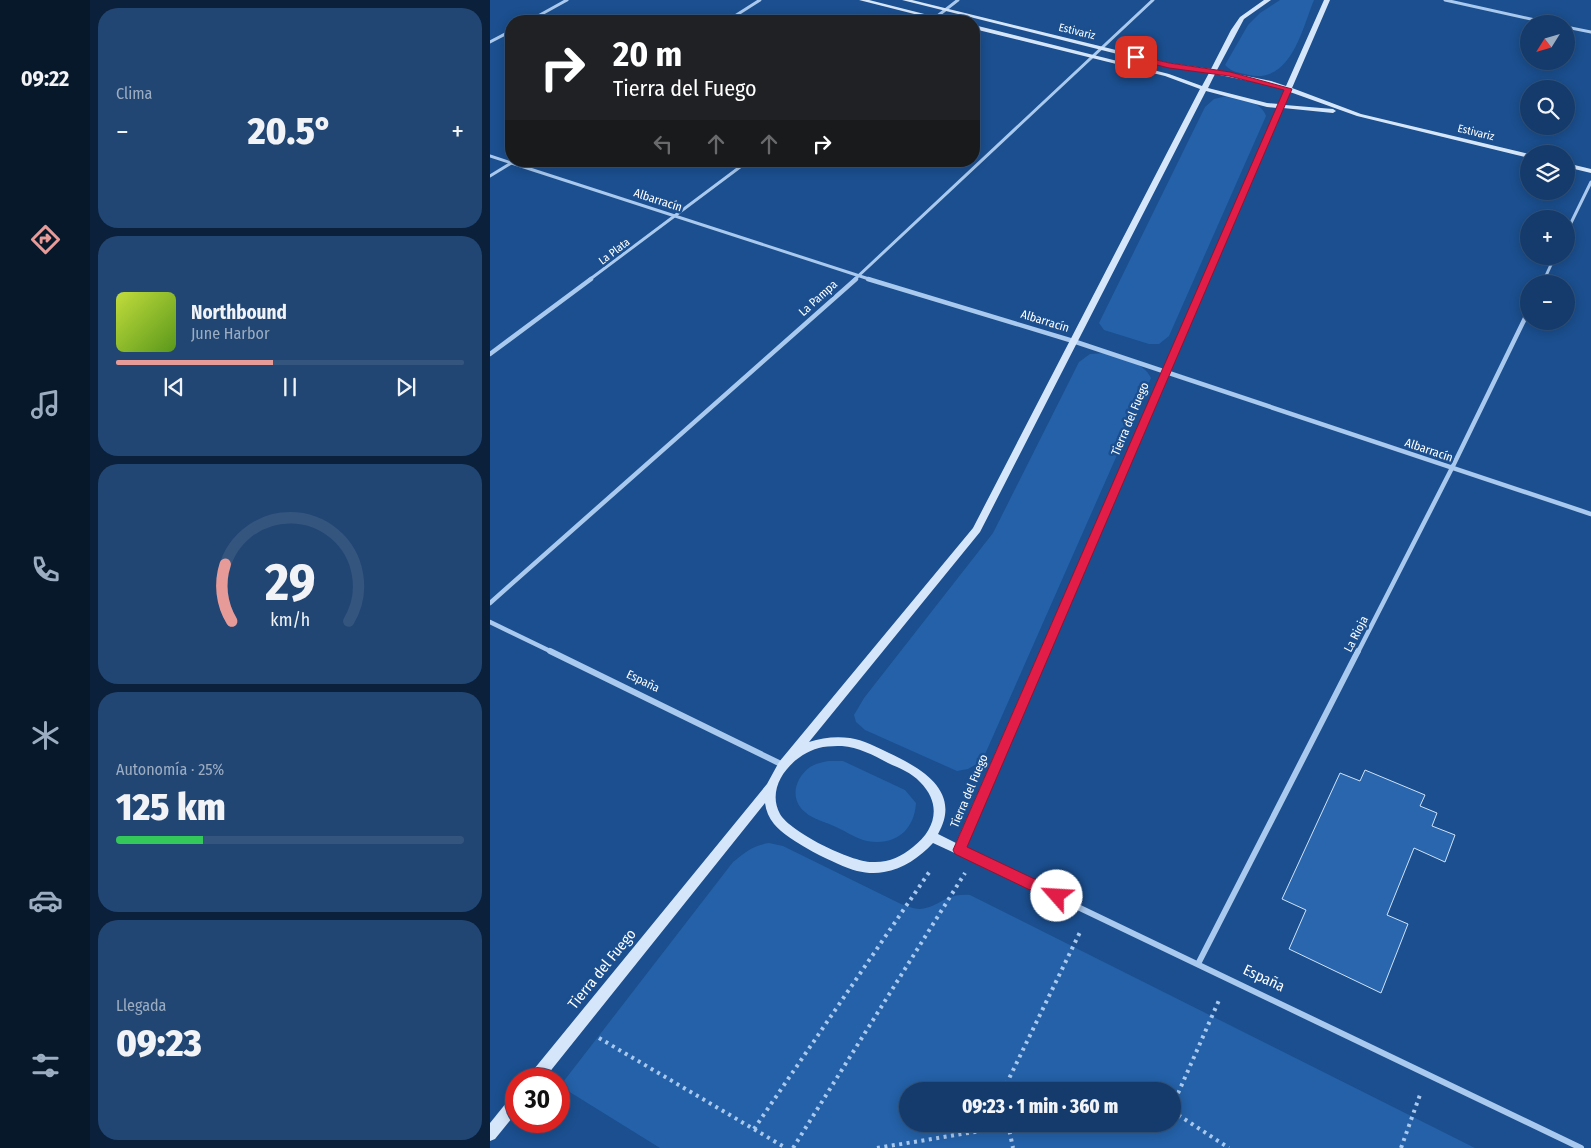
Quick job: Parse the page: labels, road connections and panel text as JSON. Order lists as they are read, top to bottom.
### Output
{
  "streets": {
    "main road": ["Estivariz", "Tierra del Fuego", "España"],
    "street": [
      "Albarracín",
      "La Plata",
      "La Pampa",
      "La Rioja"
    ]
  },
  "crossings": [
    ["Estivariz", "La Pampa"],
    ["Estivariz", "Tierra del Fuego"],
    ["Albarracín", "La Plata"],
    ["Albarracín", "La Pampa"],
    ["Albarracín", "Tierra del Fuego"],
    ["Albarracín", "La Rioja"],
    ["Tierra del Fuego", "España"],
    ["La Rioja", "España"]
  ],
  "north": "bottom left",
  "page": {
    "tabs": "09:22",
    "tile": [
      "Clima",
      ["Autonomía · 25%", "125 km"],
      ["Llegada", "09:23"]
    ],
    "map_buttons": ["+", "−"],
    "turn": ["20 m", "Tierra del Fuego"],
    "heat": ["−", "20.5°", "+"],
    "song": ["Northbound", "June Harbor"],
    "limit": "30",
    "trip": "09:23 · 1 min · 360 m",
    "gauge": ["29", "km/h"]
  }
}
